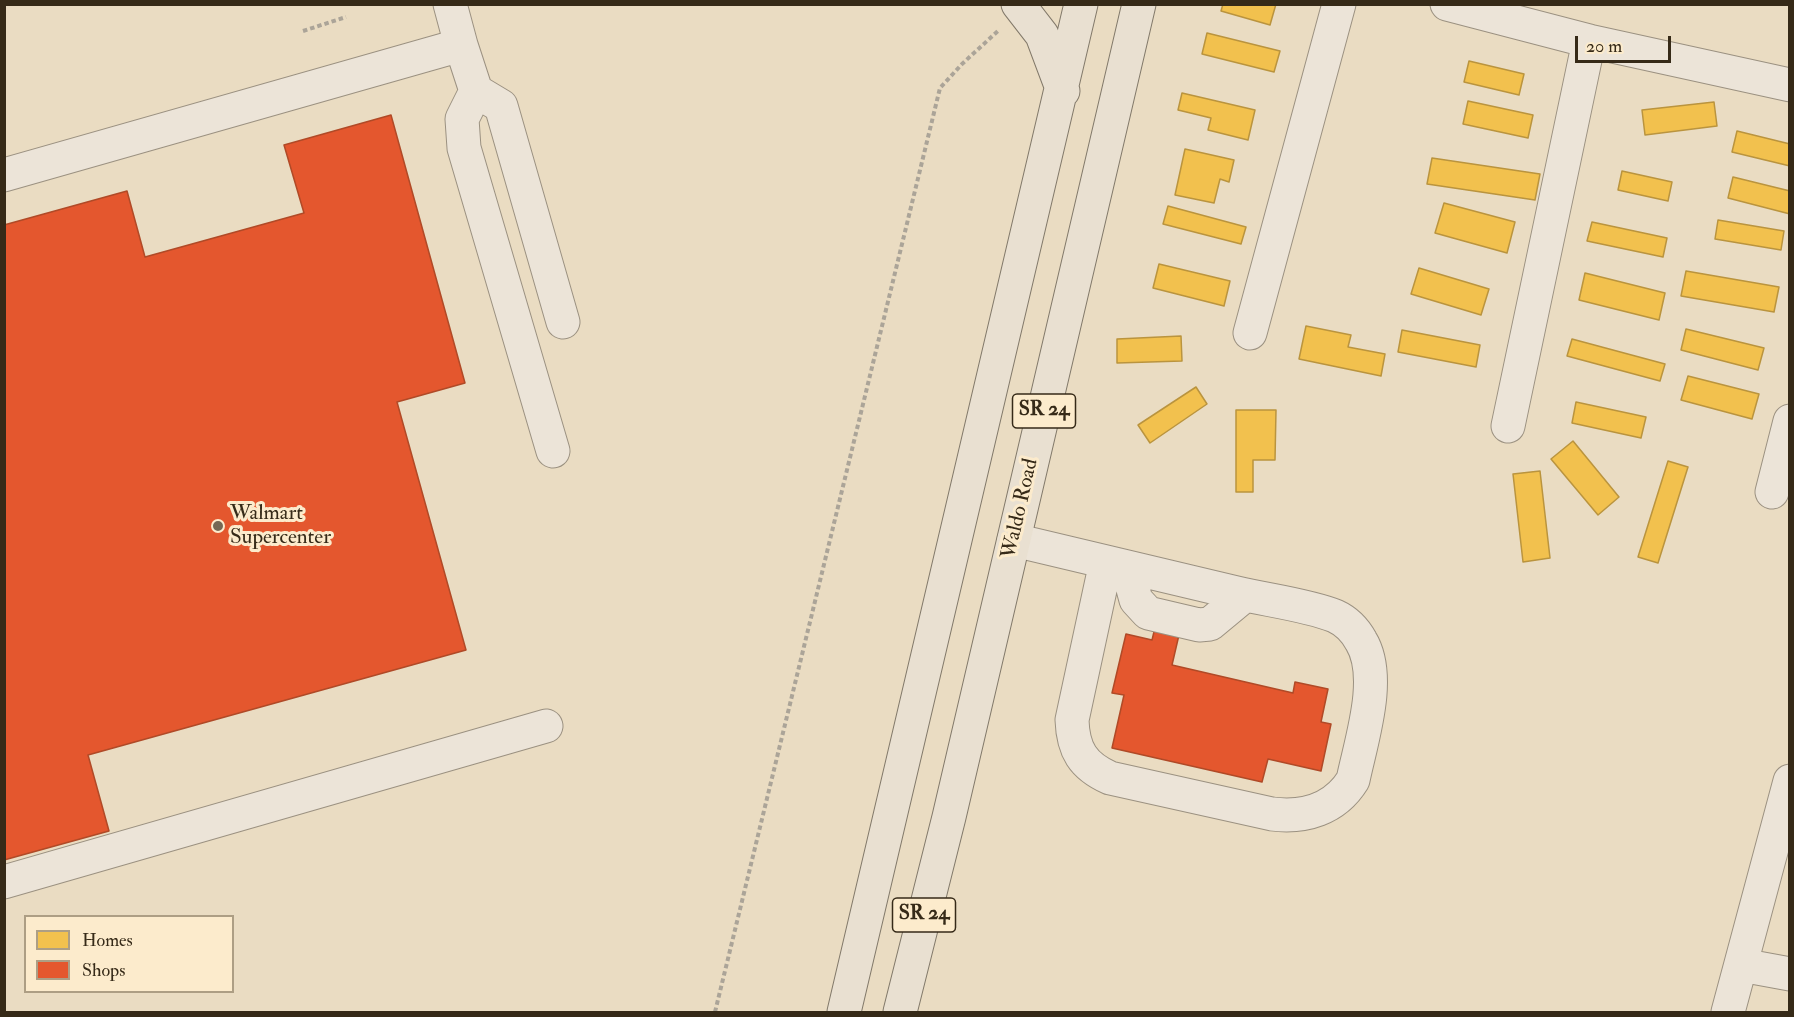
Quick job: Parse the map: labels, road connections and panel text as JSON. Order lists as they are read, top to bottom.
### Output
{
  "streets": {
    "highway": ["SR 24", "Waldo Road"]
  },
  "places": ["Walmart Supercenter"],
  "legend": ["Homes", "Shops"],
  "scale_bar": "20 m"
}
